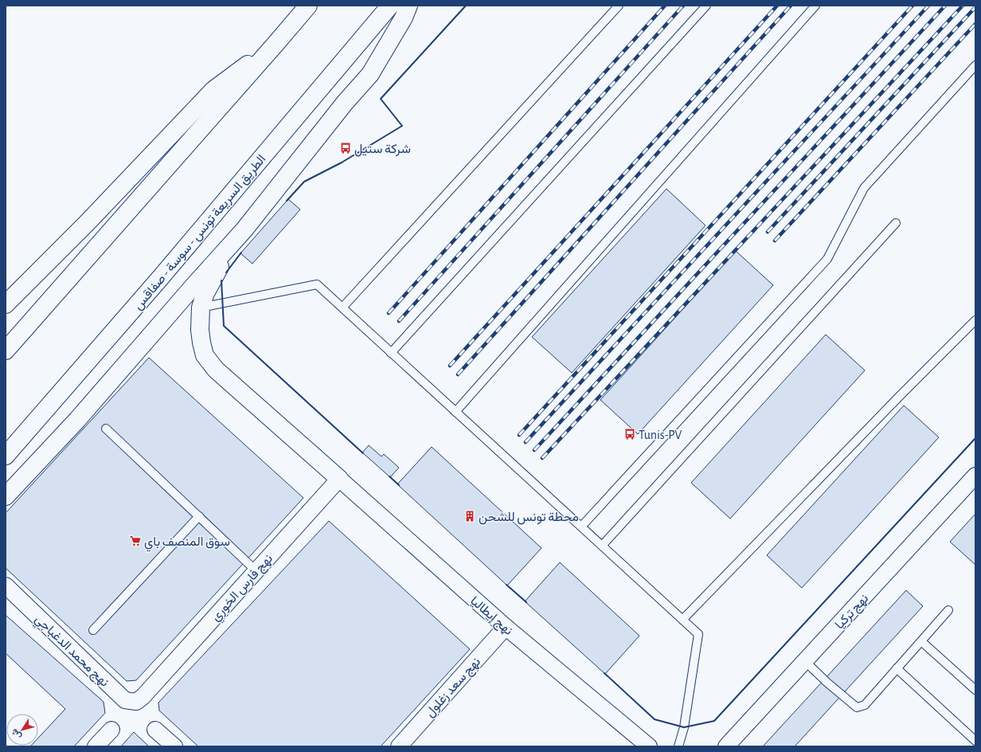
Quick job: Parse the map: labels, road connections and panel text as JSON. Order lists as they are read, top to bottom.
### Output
{
  "streets": {
    "highway": ["الطريق السريعة تونس - سوسة - صفاقس"],
    "street": [
      "نهج فارس الخوري",
      "نهج تركيا",
      "نهج إيطاليا",
      "نهج محمد الدغباجي",
      "نهج سعد زغلول"
    ]
  },
  "crossings": [
    ["نهج فارس الخوري", "نهج إيطاليا"],
    ["نهج فارس الخوري", "نهج محمد الدغباجي"],
    ["نهج إيطاليا", "نهج سعد زغلول"]
  ],
  "places": {
    "bus stop": ["شركة ستيل", "Tunis-PV"],
    "building": ["محطة تونس للشحن"],
    "supermarket": ["سوق المنصف باي"]
  },
  "north": "bottom left"
}
